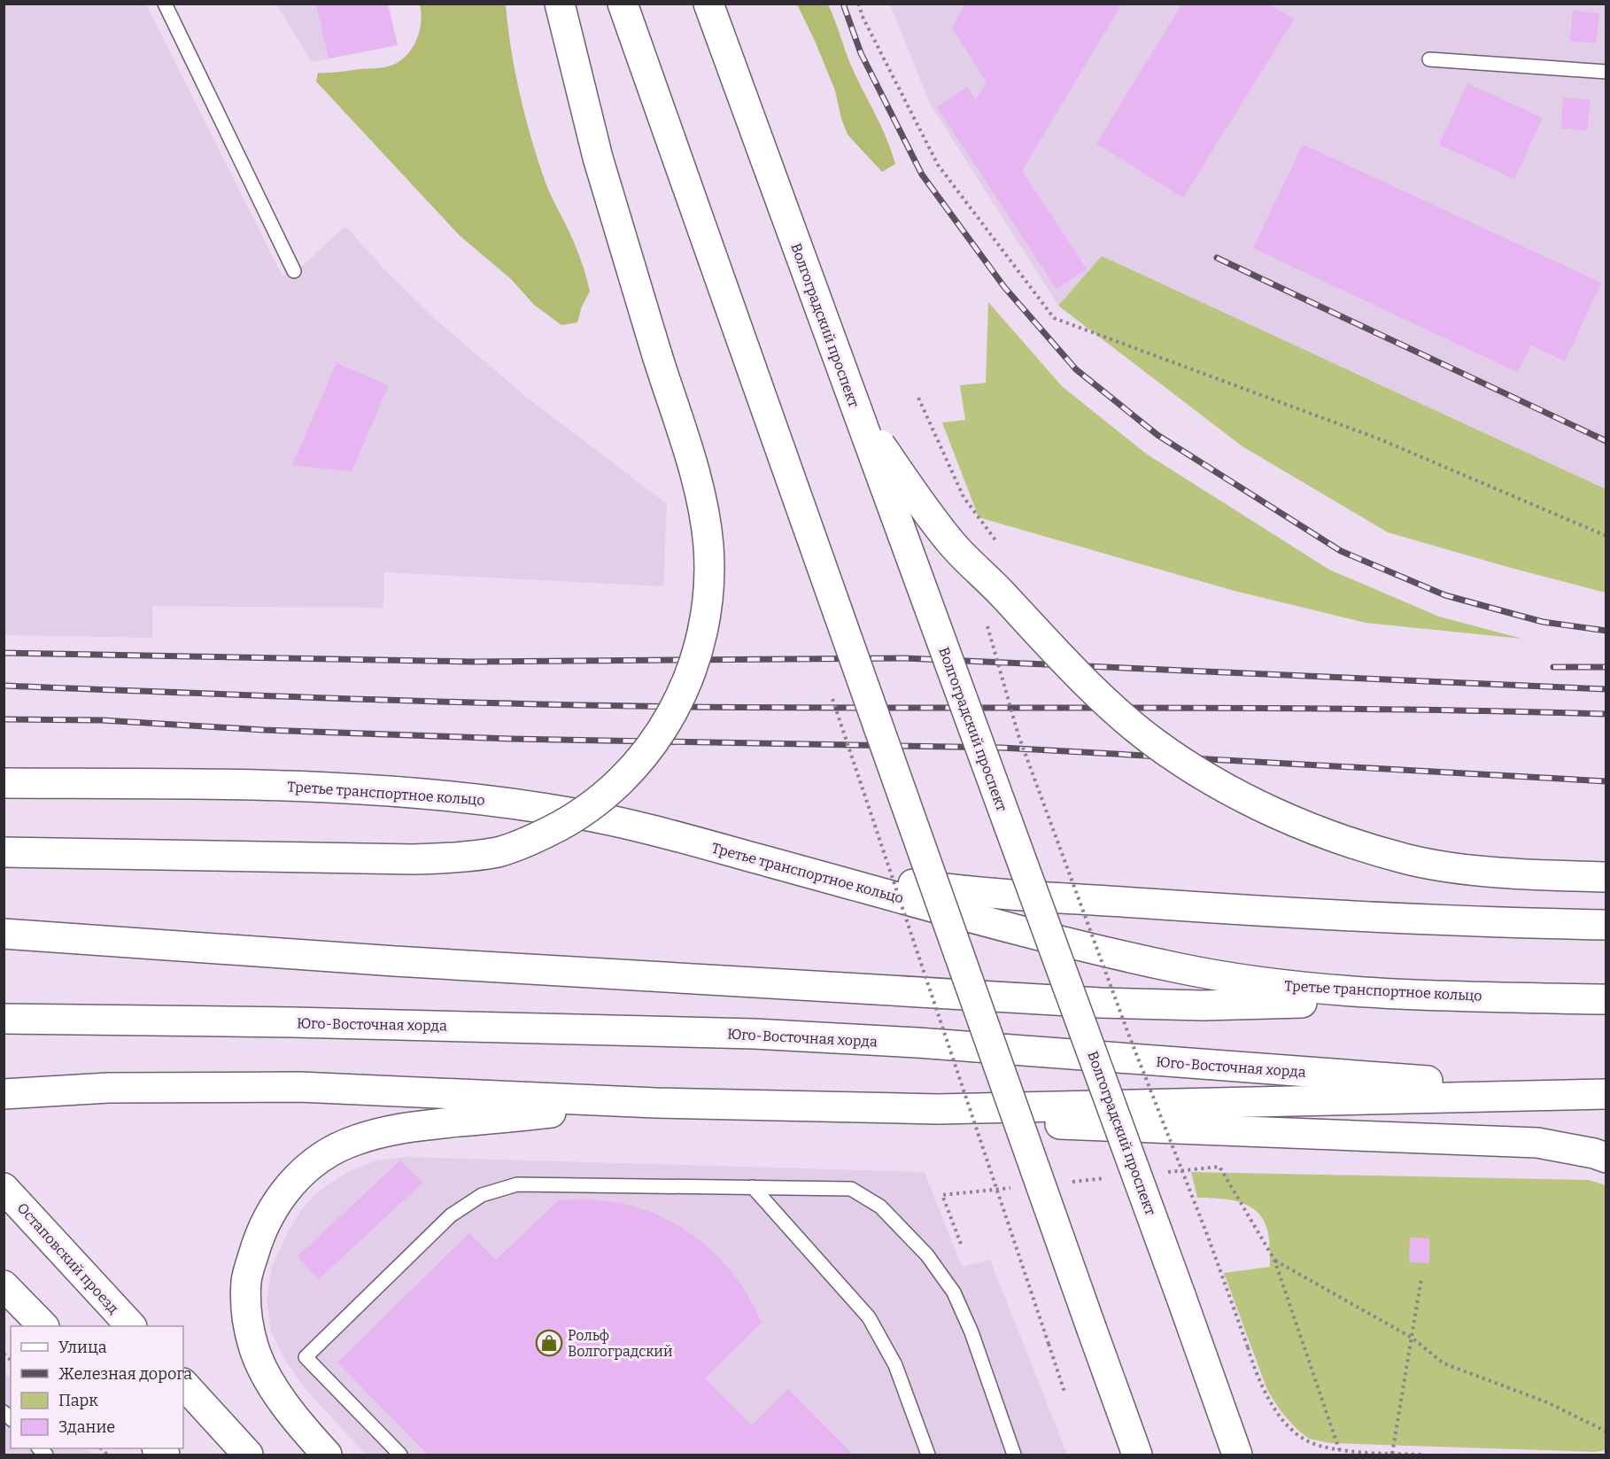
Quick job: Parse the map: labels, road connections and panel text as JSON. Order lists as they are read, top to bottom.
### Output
{
  "streets": {
    "main road": [
      "Волгоградский проспект",
      "Третье транспортное кольцо",
      "Юго-Восточная хорда",
      "Остаповский проезд"
    ]
  },
  "places": {
    "shop": ["Рольф Волгоградский"]
  },
  "legend": [
    "Улица",
    "Железная дорога",
    "Парк",
    "Здание"
  ]
}
